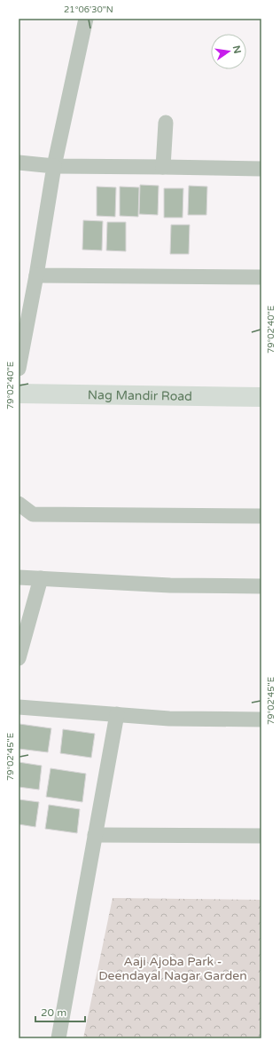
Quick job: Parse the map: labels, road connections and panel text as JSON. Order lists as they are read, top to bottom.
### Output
{
  "streets": {
    "street": ["Nag Mandir Road"]
  },
  "parks": ["Aaji Ajoba Park - Deendayal Nagar Garden"],
  "scale_bar": "20 m",
  "north": "right",
  "coordinates": ["21°06'30\"N", "79°02'40\"E", "79°02'45\"E"]
}
